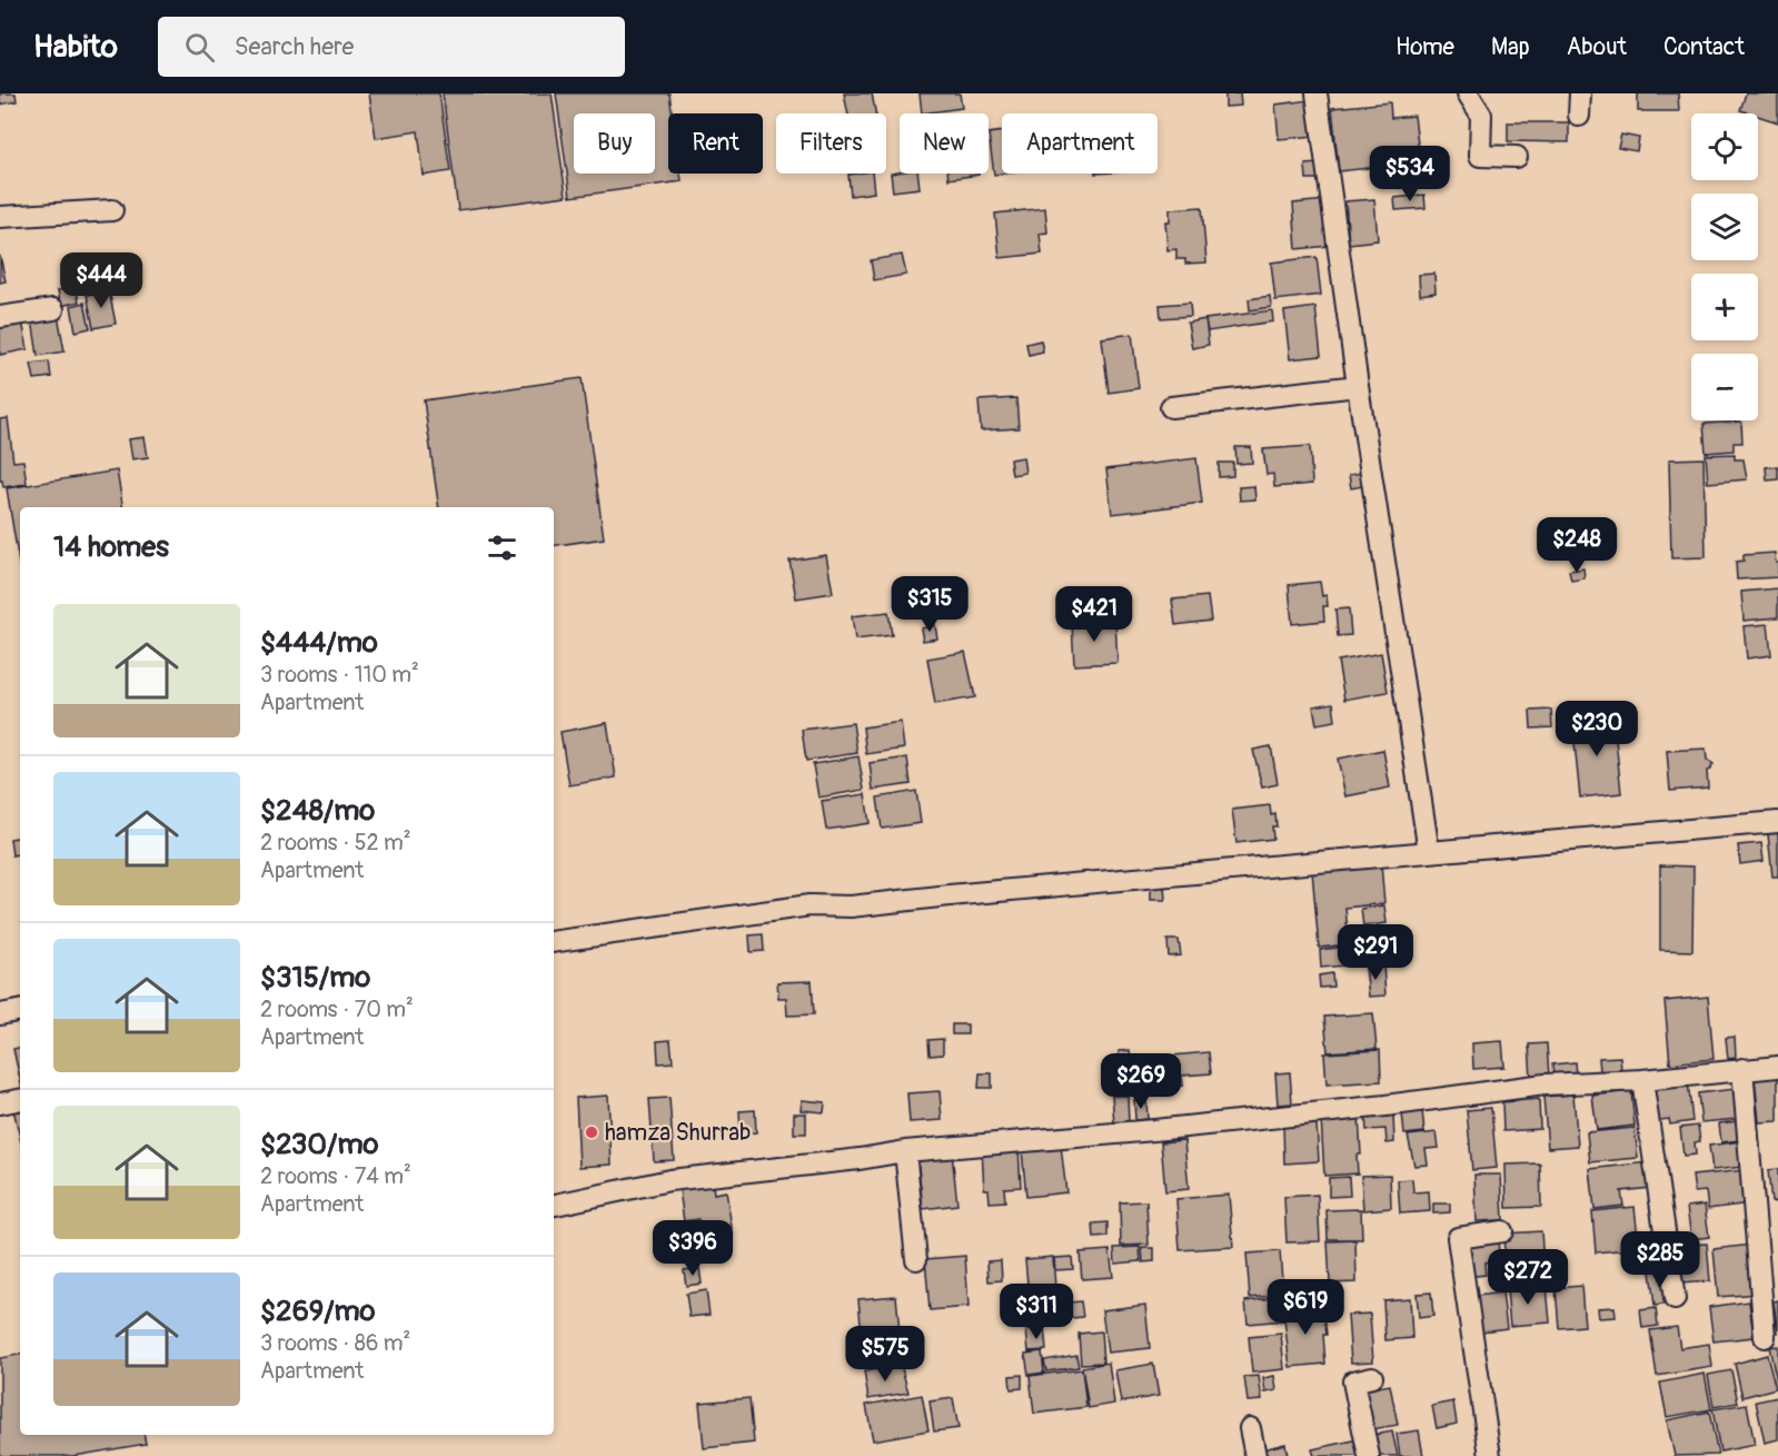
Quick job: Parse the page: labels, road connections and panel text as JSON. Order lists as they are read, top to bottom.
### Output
{
  "places": ["hamza Shurrab"],
  "page": {
    "header": "Habito",
    "search": "Search here",
    "nav": [
      "Home",
      "Map",
      "About",
      "Contact"
    ],
    "map_buttons": ["+", "−"],
    "chip": [
      "Buy",
      "Rent",
      "Filters",
      "New",
      "Apartment"
    ],
    "price": [
      "$534",
      "$444",
      "$248",
      "$315",
      "$421",
      "$230",
      "$291",
      "$269",
      "$396",
      "$285",
      "$272",
      "$619",
      "$311",
      "$575"
    ],
    "heading": "14 homes",
    "list": [
      {
        "name": "$444/mo",
        "note": "3 rooms · 110 m² · Apartment"
      },
      {
        "name": "$248/mo",
        "note": "2 rooms · 52 m² · Apartment"
      },
      {
        "name": "$315/mo",
        "note": "2 rooms · 70 m² · Apartment"
      },
      {
        "name": "$230/mo",
        "note": "2 rooms · 74 m² · Apartment"
      },
      {
        "name": "$269/mo",
        "note": "3 rooms · 86 m² · Apartment"
      }
    ]
  }
}
